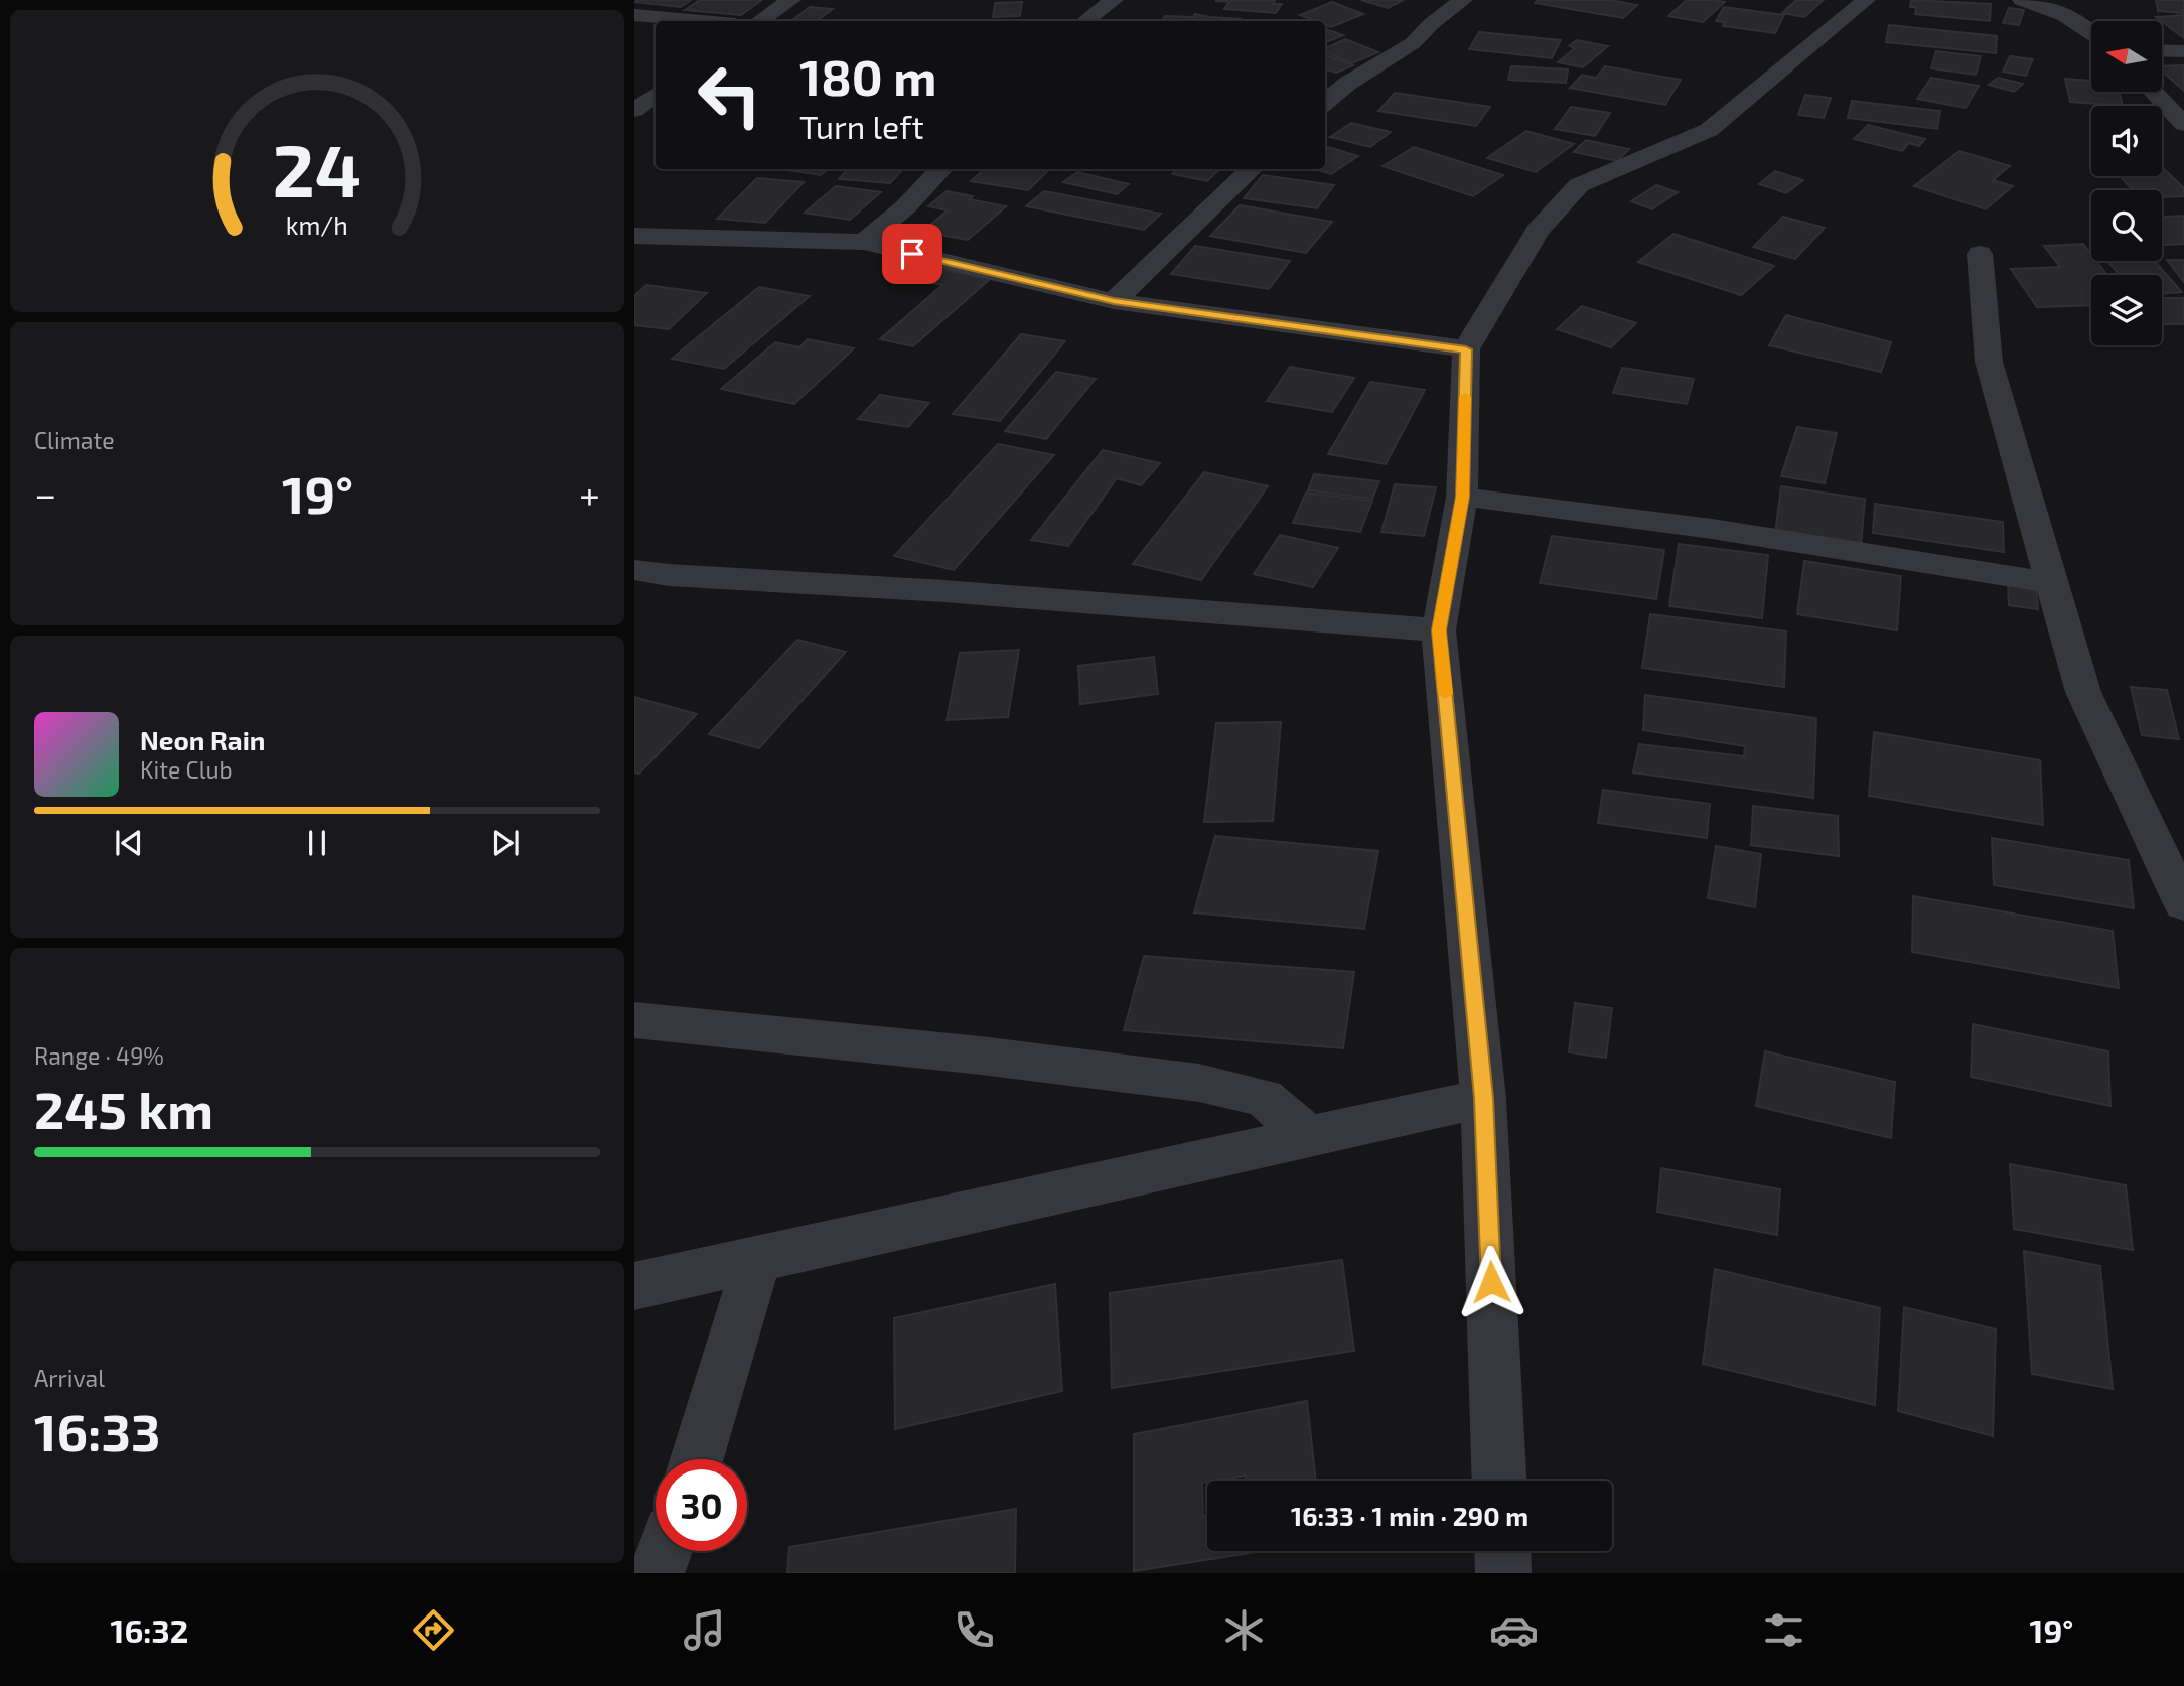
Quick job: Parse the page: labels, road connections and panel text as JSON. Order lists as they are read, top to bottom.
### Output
{
  "north": "left",
  "page": {
    "turn": ["180 m", "Turn left"],
    "tile": [
      "Climate",
      ["Range · 49%", "245 km"],
      ["Arrival", "16:33"]
    ],
    "heat": ["−", "19°", "+"],
    "song": ["Neon Rain", "Kite Club"],
    "limit": "30",
    "trip": "16:33 · 1 min · 290 m",
    "tabs": ["16:32", "19°"],
    "gauge": ["24", "km/h"]
  }
}
